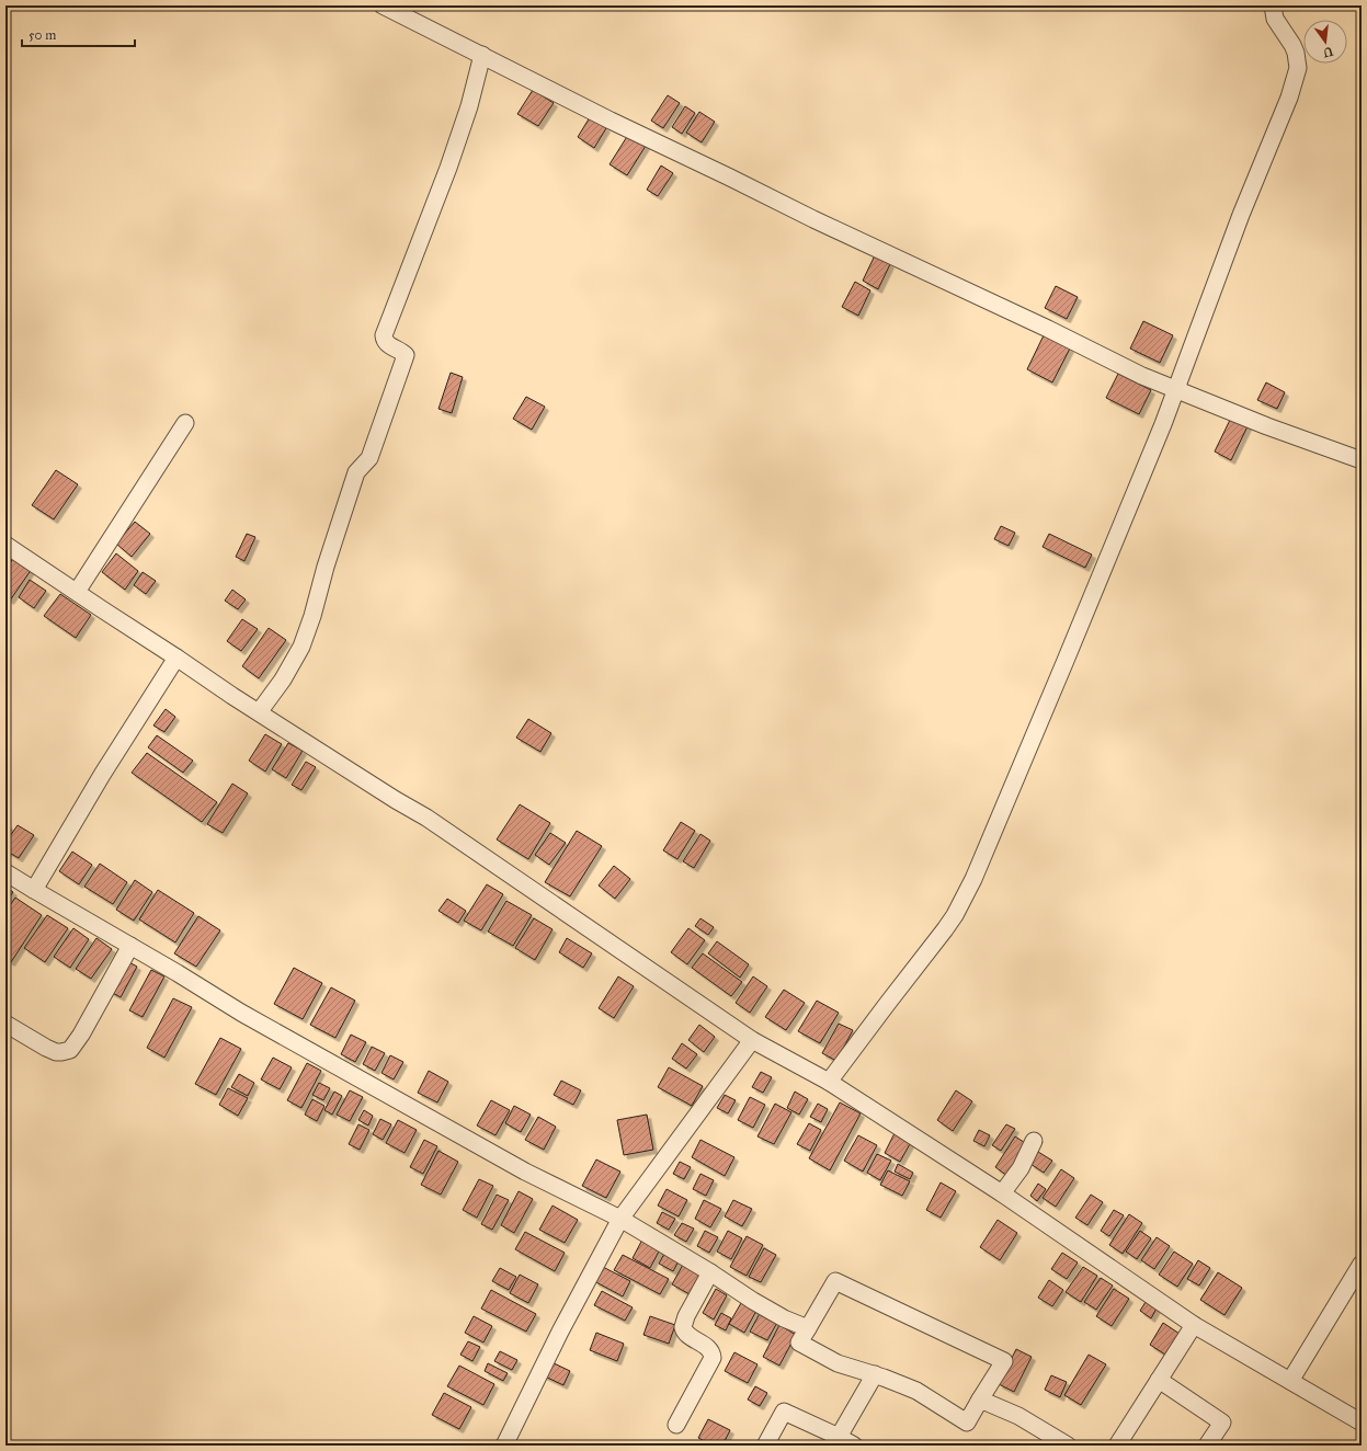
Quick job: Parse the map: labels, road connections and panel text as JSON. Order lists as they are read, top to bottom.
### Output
{
  "scale_bar": "50 m",
  "north": "bottom"
}
